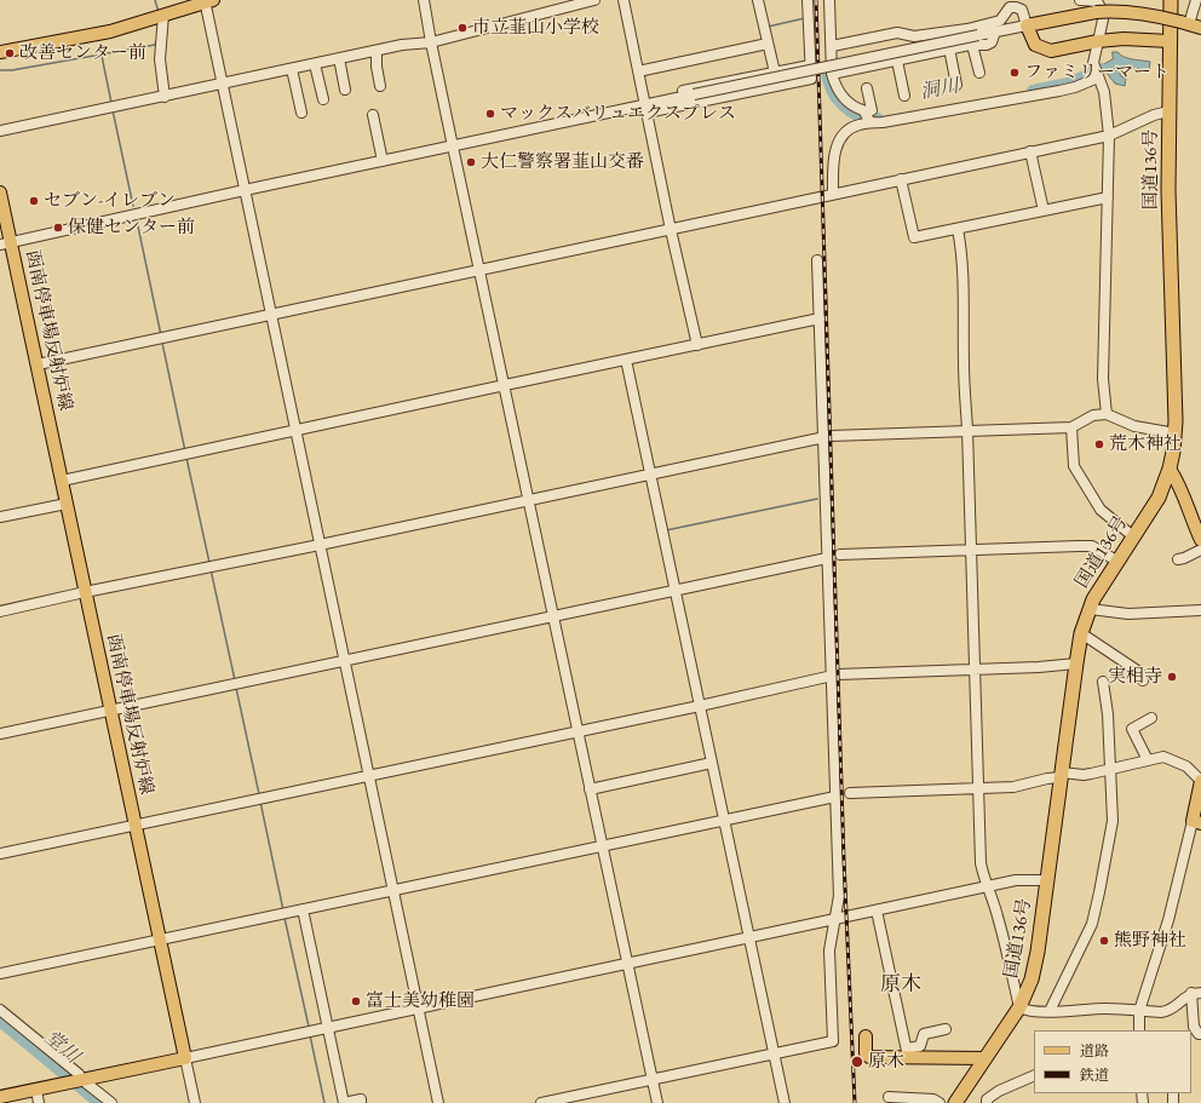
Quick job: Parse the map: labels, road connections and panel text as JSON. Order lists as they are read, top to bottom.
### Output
{
  "streets": {
    "highway": ["国道136号"],
    "main road": ["函南停車場反射炉線"]
  },
  "districts": ["原木"],
  "water": ["洞川", "堂川"],
  "places": [
    "市立韮山小学校",
    "改善センター前",
    "ファミリーマート",
    "マックスバリュエクスプレス",
    "大仁警察署韮山交番",
    "セブン-イレブン",
    "保健センター前",
    "荒木神社",
    "実相寺",
    "熊野神社",
    "富士美幼稚園",
    "原木"
  ],
  "legend": ["道路", "鉄道"]
}
